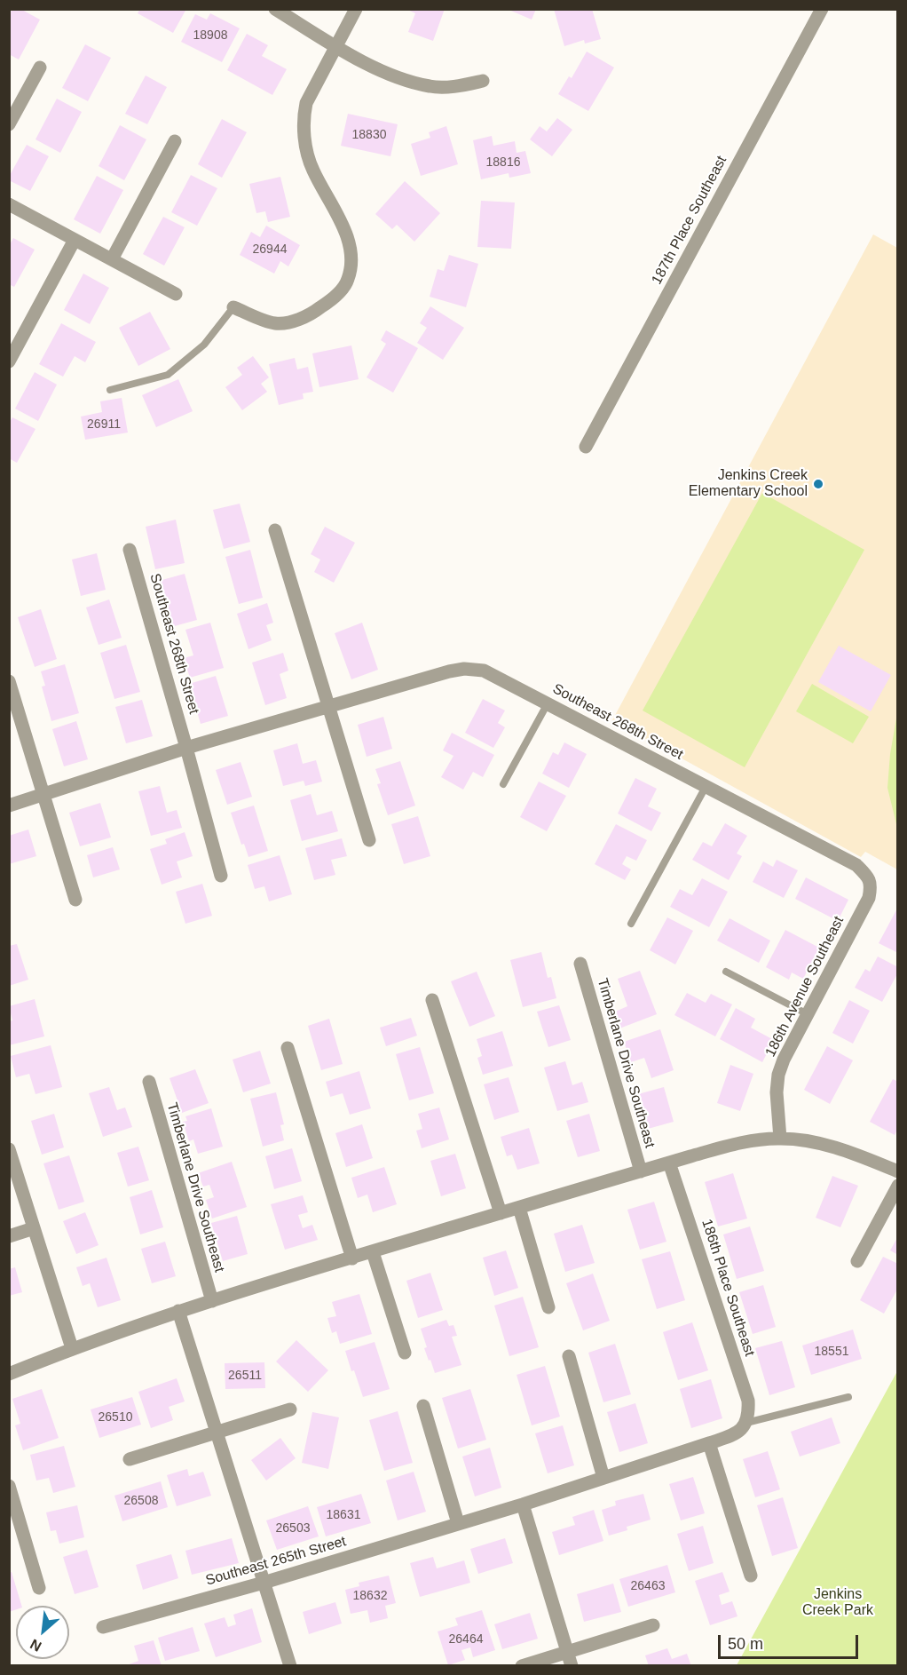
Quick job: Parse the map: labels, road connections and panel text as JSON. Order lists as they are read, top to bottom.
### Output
{
  "streets": {
    "street": [
      "187th Place Southeast",
      "Southeast 268th Street",
      "186th Avenue Southeast",
      "Timberlane Drive Southeast",
      "186th Place Southeast",
      "Southeast 265th Street"
    ]
  },
  "crossings": [
    ["Southeast 268th Street", "186th Avenue Southeast"],
    ["186th Avenue Southeast", "Timberlane Drive Southeast"],
    ["Timberlane Drive Southeast", "186th Place Southeast"],
    ["186th Place Southeast", "Southeast 265th Street"]
  ],
  "parks": ["Jenkins Creek Park"],
  "places": ["Jenkins Creek Elementary School"],
  "house_numbers": [
    "18908",
    "18830",
    "18816",
    "26944",
    "26911",
    "18551",
    "26511",
    "26510",
    "26508",
    "18631",
    "26503",
    "26463",
    "18632",
    "26464"
  ],
  "scale_bar": "50 m",
  "north": "bottom left"
}
